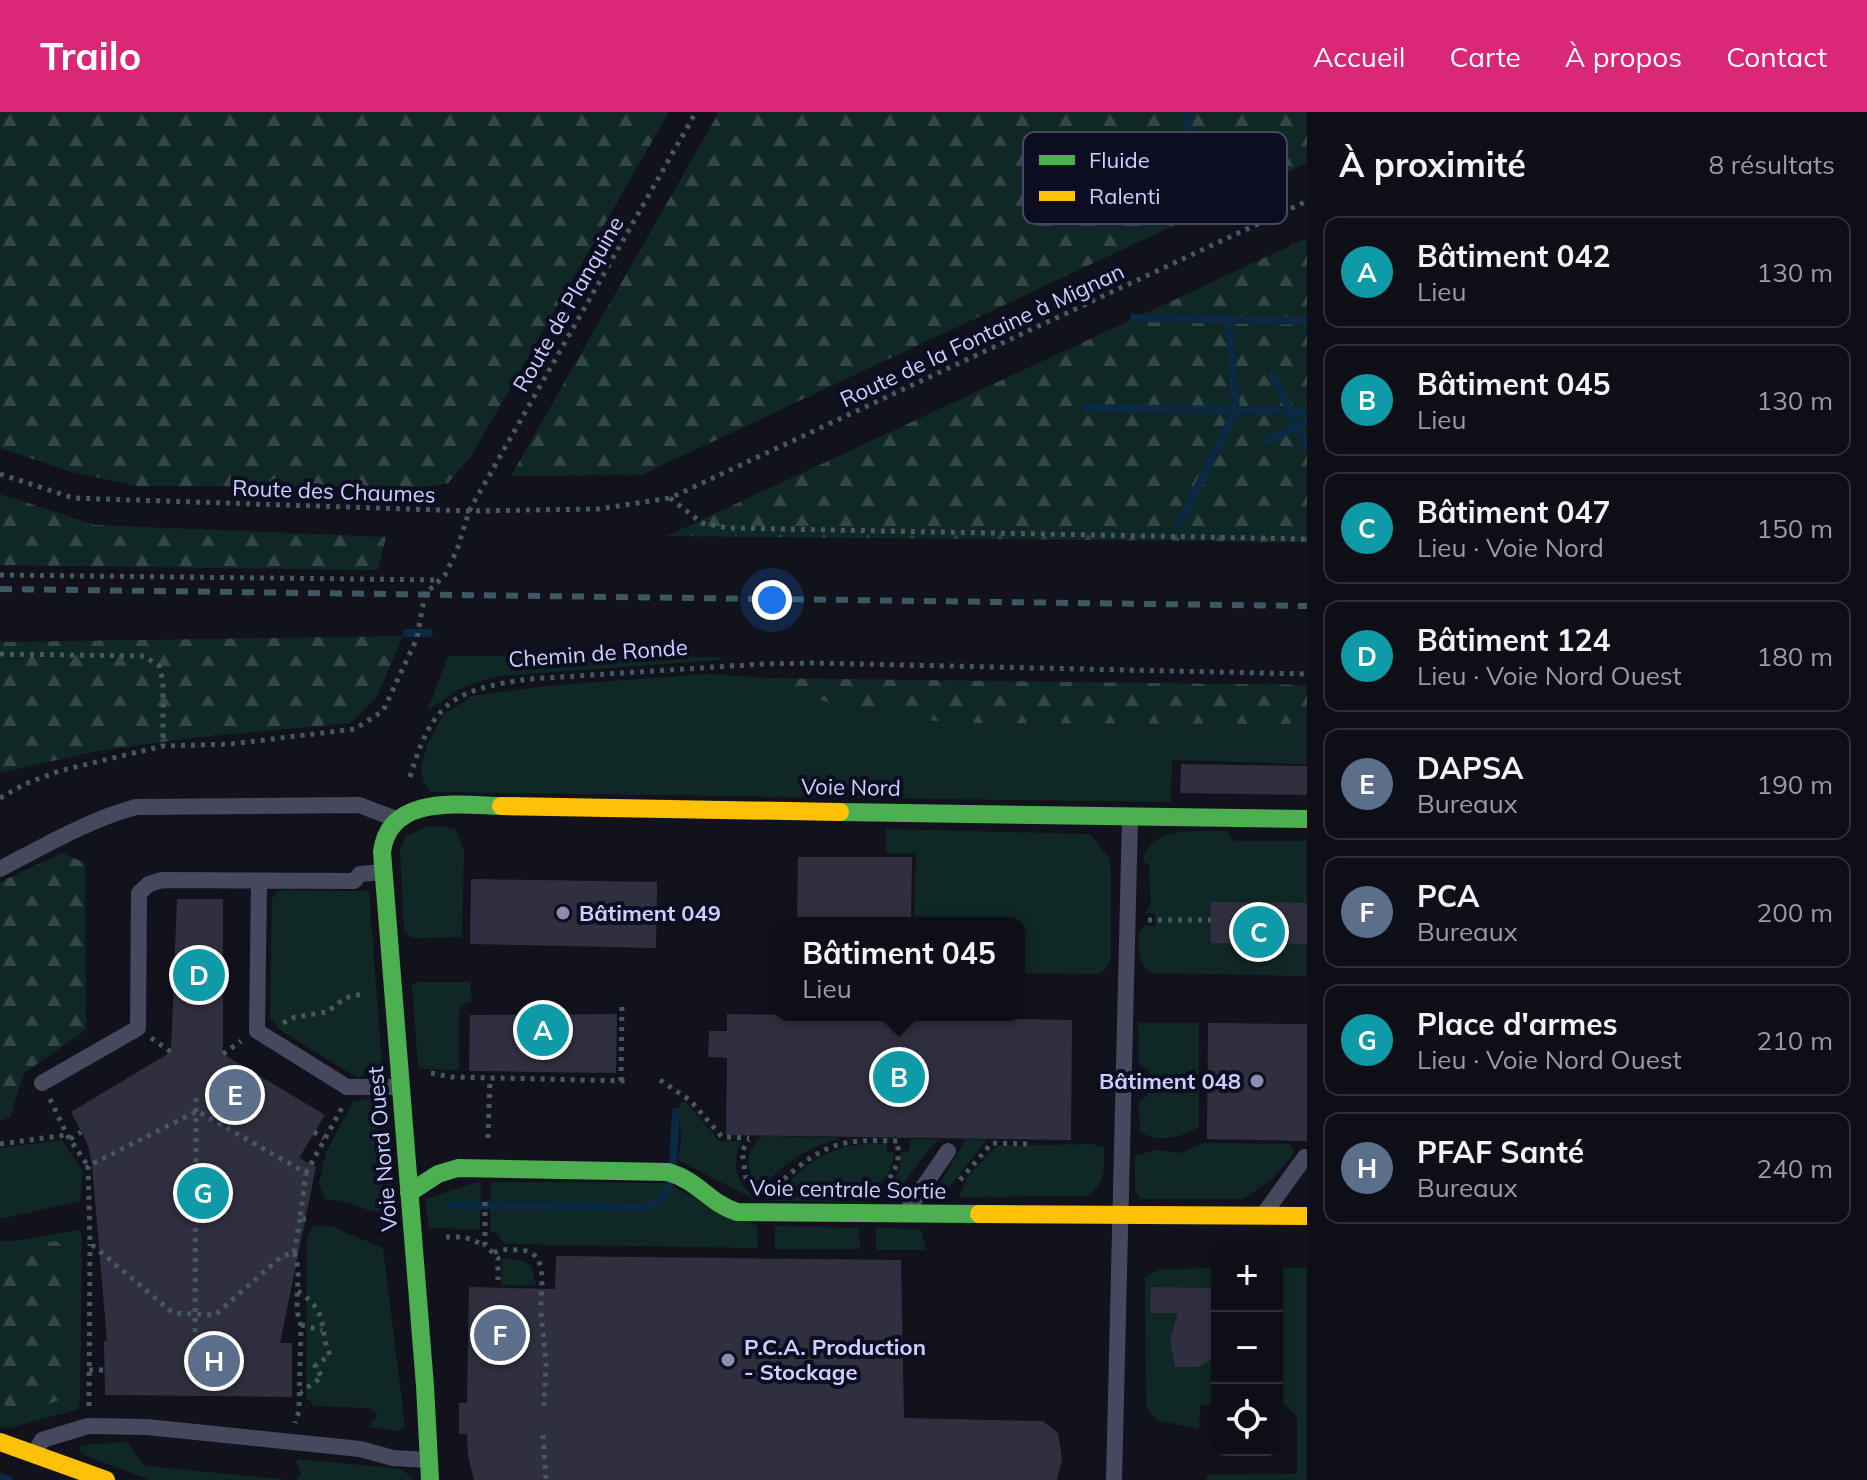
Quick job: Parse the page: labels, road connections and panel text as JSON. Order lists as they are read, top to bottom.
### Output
{
  "streets": {
    "street": ["Voie Nord", "Voie Nord Ouest", "Voie centrale Sortie"],
    "path": [
      "Route de Planquine",
      "Route de la Fontaine à Mignan",
      "Route des Chaumes",
      "Chemin de Ronde"
    ]
  },
  "crossings": [
    ["Route de Planquine", "Route des Chaumes"],
    ["Route de la Fontaine à Mignan", "Route des Chaumes"],
    ["Voie Nord", "Voie Nord Ouest"],
    ["Voie Nord Ouest", "Voie centrale Sortie"]
  ],
  "places": ["Bâtiment 049", "Bâtiment 048", "P.C.A. Production - Stockage"],
  "legend": ["Fluide", "Ralenti"],
  "page": {
    "header": "Trailo",
    "nav": [
      "Accueil",
      "Carte",
      "À propos",
      "Contact"
    ],
    "heading": ["À proximité", "8 résultats"],
    "list": [
      {
        "mark": "A",
        "name": "Bâtiment 042",
        "note": "Lieu",
        "value": "130 m"
      },
      {
        "mark": "B",
        "name": "Bâtiment 045",
        "note": "Lieu",
        "value": "130 m"
      },
      {
        "mark": "C",
        "name": "Bâtiment 047",
        "note": "Lieu · Voie Nord",
        "value": "150 m"
      },
      {
        "mark": "D",
        "name": "Bâtiment 124",
        "note": "Lieu · Voie Nord Ouest",
        "value": "180 m"
      },
      {
        "mark": "E",
        "name": "DAPSA",
        "note": "Bureaux",
        "value": "190 m"
      },
      {
        "mark": "F",
        "name": "PCA",
        "note": "Bureaux",
        "value": "200 m"
      },
      {
        "mark": "G",
        "name": "Place d'armes",
        "note": "Lieu · Voie Nord Ouest",
        "value": "210 m"
      },
      {
        "mark": "H",
        "name": "PFAF Santé",
        "note": "Bureaux",
        "value": "240 m"
      }
    ],
    "pins": [
      "C",
      "D",
      "A",
      "B",
      "E",
      "G",
      "F",
      "H"
    ],
    "popup": ["Bâtiment 045", "Lieu"],
    "map_buttons": ["+", "−"]
  }
}
